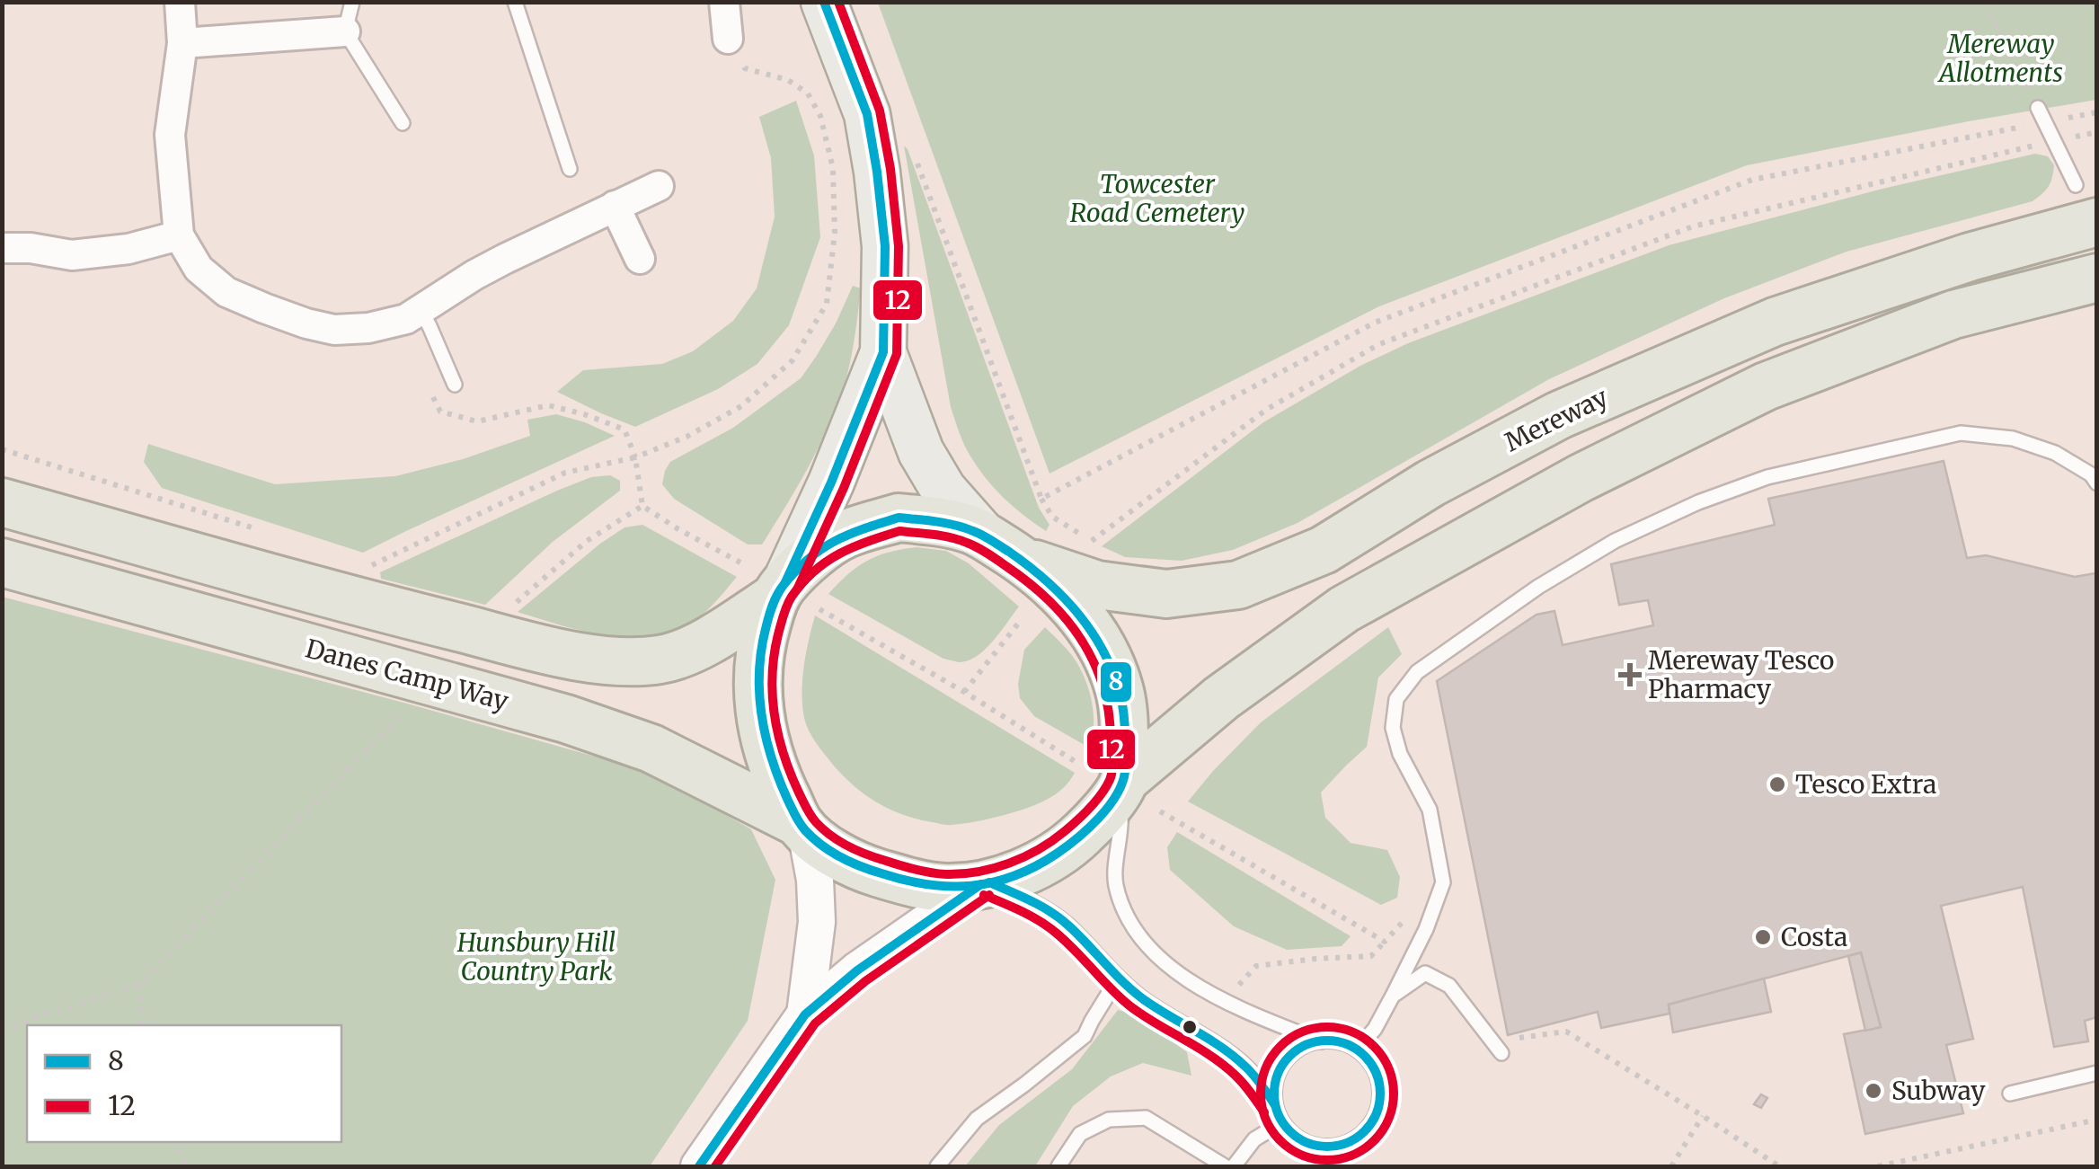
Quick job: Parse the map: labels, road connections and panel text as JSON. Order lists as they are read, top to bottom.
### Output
{
  "streets": {
    "highway": ["Mereway", "Danes Camp Way"]
  },
  "parks": ["Mereway Allotments", "Towcester Road Cemetery", "Hunsbury Hill Country Park"],
  "places": {
    "health": ["Mereway Tesco Pharmacy"],
    "other": ["Tesco Extra", "Costa", "Subway"]
  },
  "lines": ["transit line 8", "transit line 12"],
  "legend": ["8", "12"]
}
